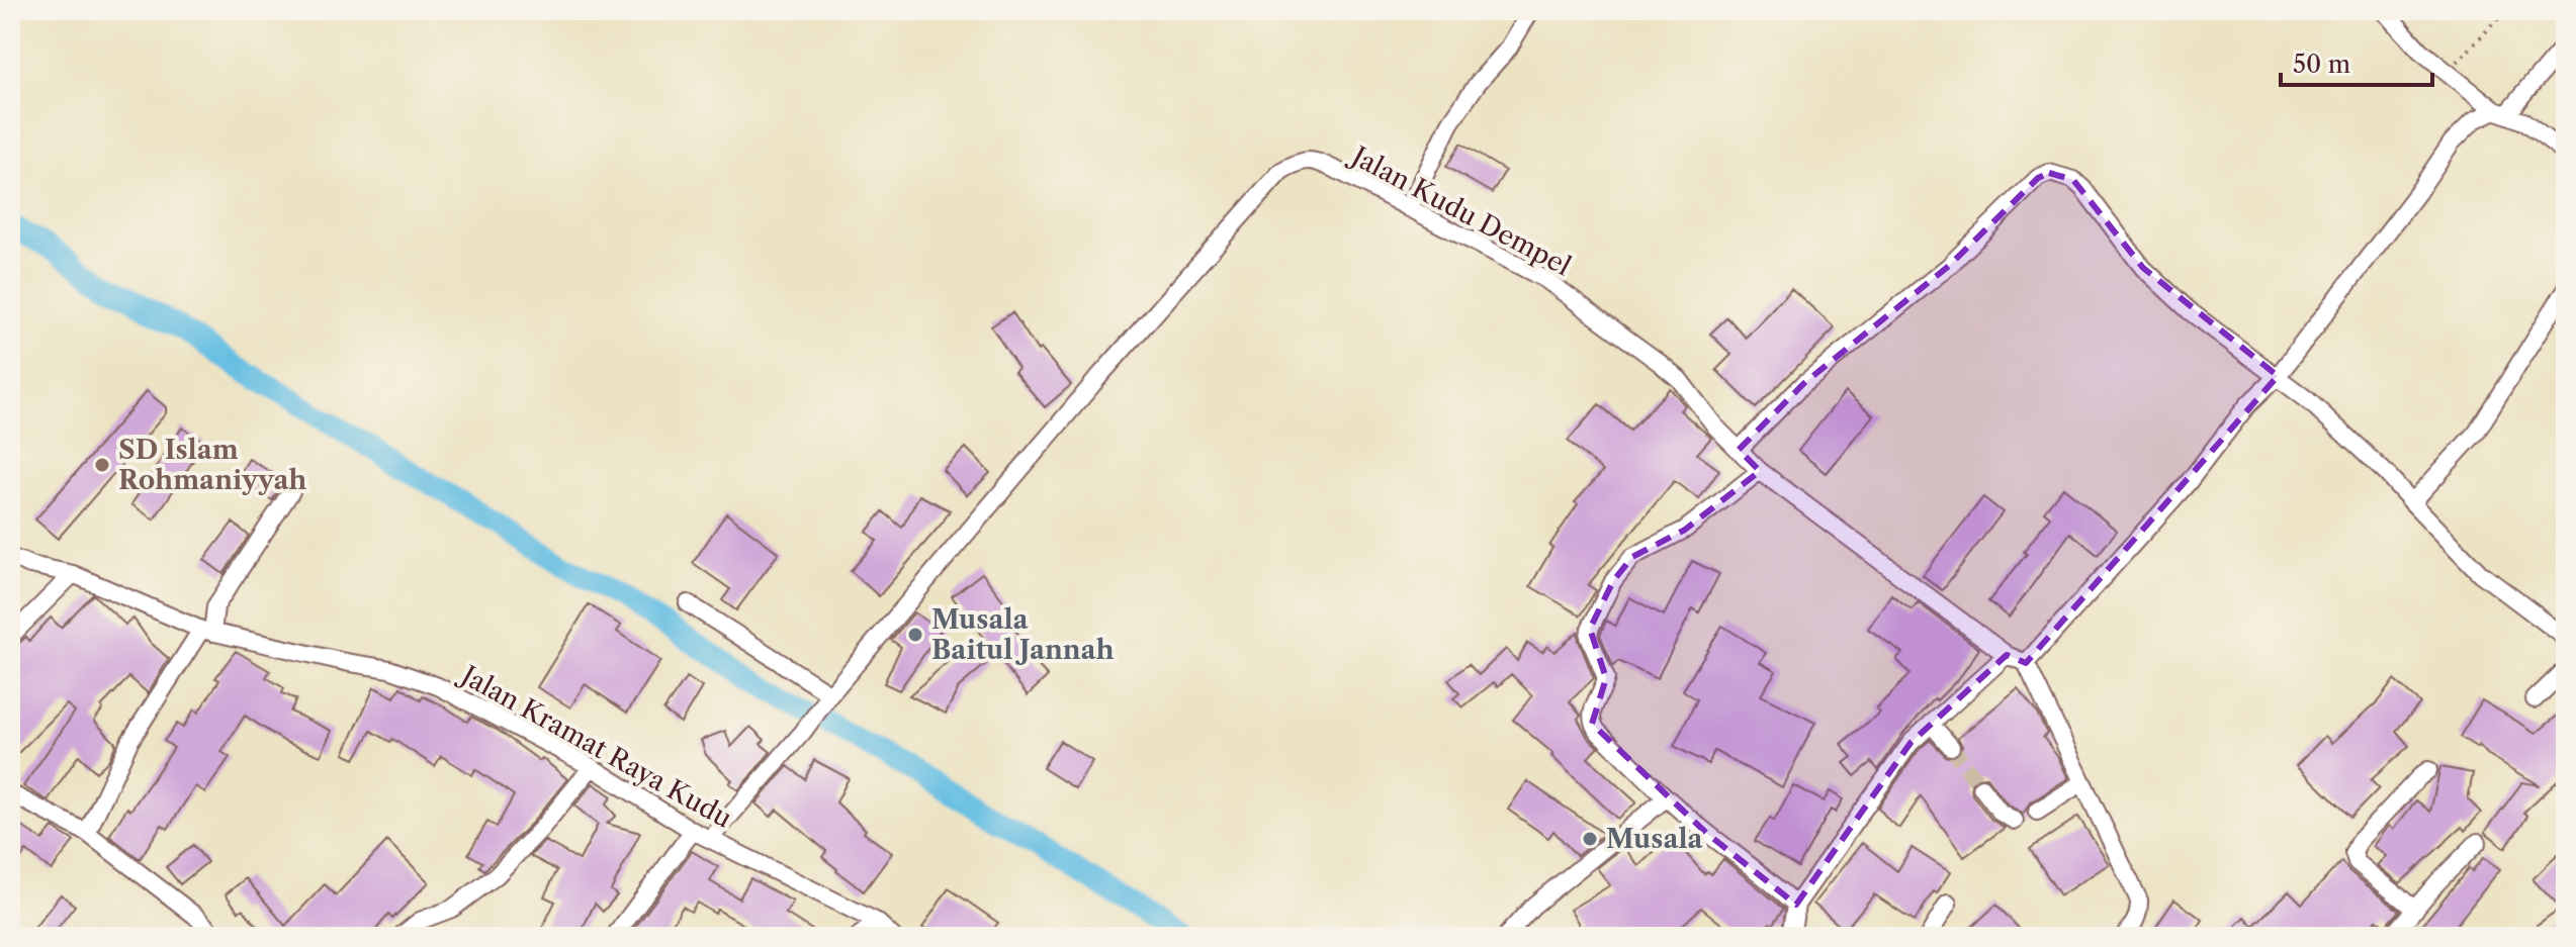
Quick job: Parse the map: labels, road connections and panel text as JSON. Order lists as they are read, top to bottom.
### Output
{
  "streets": {
    "street": ["Jalan Kudu Dempel", "Jalan Kramat Raya Kudu"]
  },
  "places": ["SD Islam Rohmaniyyah", "Musala Baitul Jannah", "Musala"],
  "scale_bar": "50 m"
}
